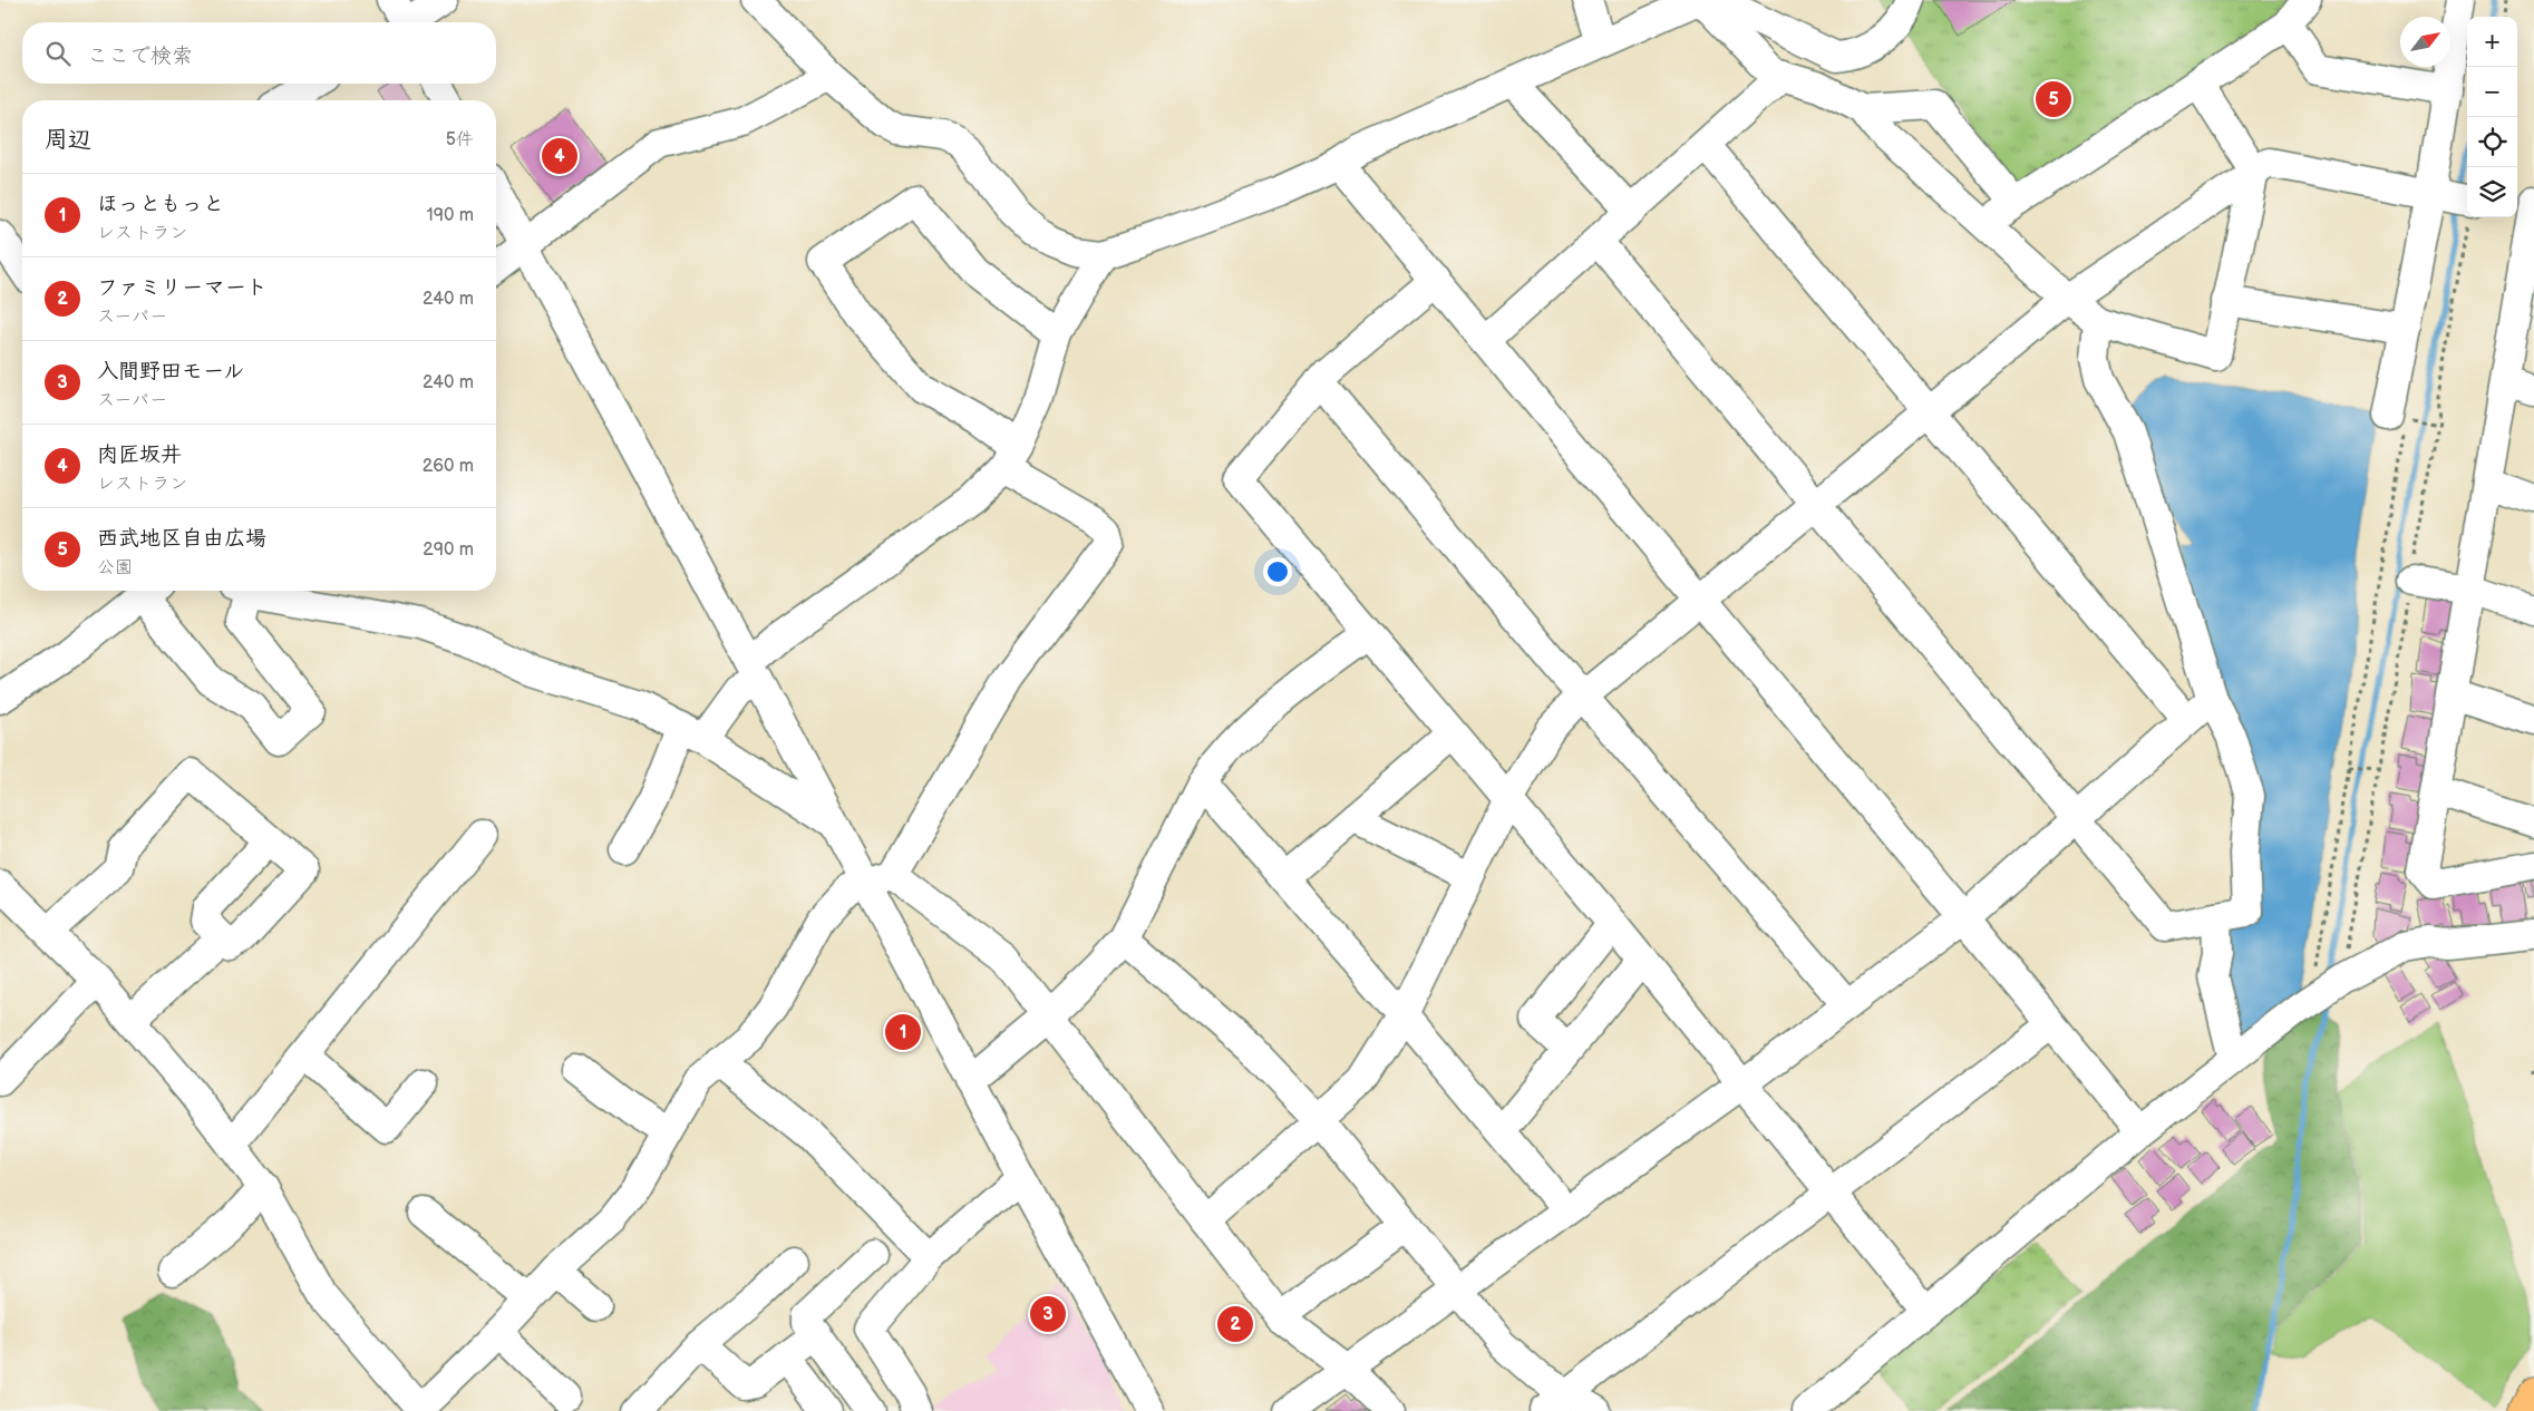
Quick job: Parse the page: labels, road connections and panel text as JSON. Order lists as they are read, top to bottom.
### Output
{
  "north": "top right",
  "page": {
    "map_buttons": ["+", "−"],
    "search": "ここで検索",
    "pins": [
      "5",
      "4",
      "1",
      "3",
      "2"
    ],
    "heading": ["周辺", "5件"],
    "list": [
      {
        "mark": "1",
        "name": "ほっともっと",
        "note": "レストラン",
        "value": "190 m"
      },
      {
        "mark": "2",
        "name": "ファミリーマート",
        "note": "スーパー",
        "value": "240 m"
      },
      {
        "mark": "3",
        "name": "入間野田モール",
        "note": "スーパー",
        "value": "240 m"
      },
      {
        "mark": "4",
        "name": "肉匠坂井",
        "note": "レストラン",
        "value": "260 m"
      },
      {
        "mark": "5",
        "name": "西武地区自由広場",
        "note": "公園",
        "value": "290 m"
      }
    ]
  }
}
